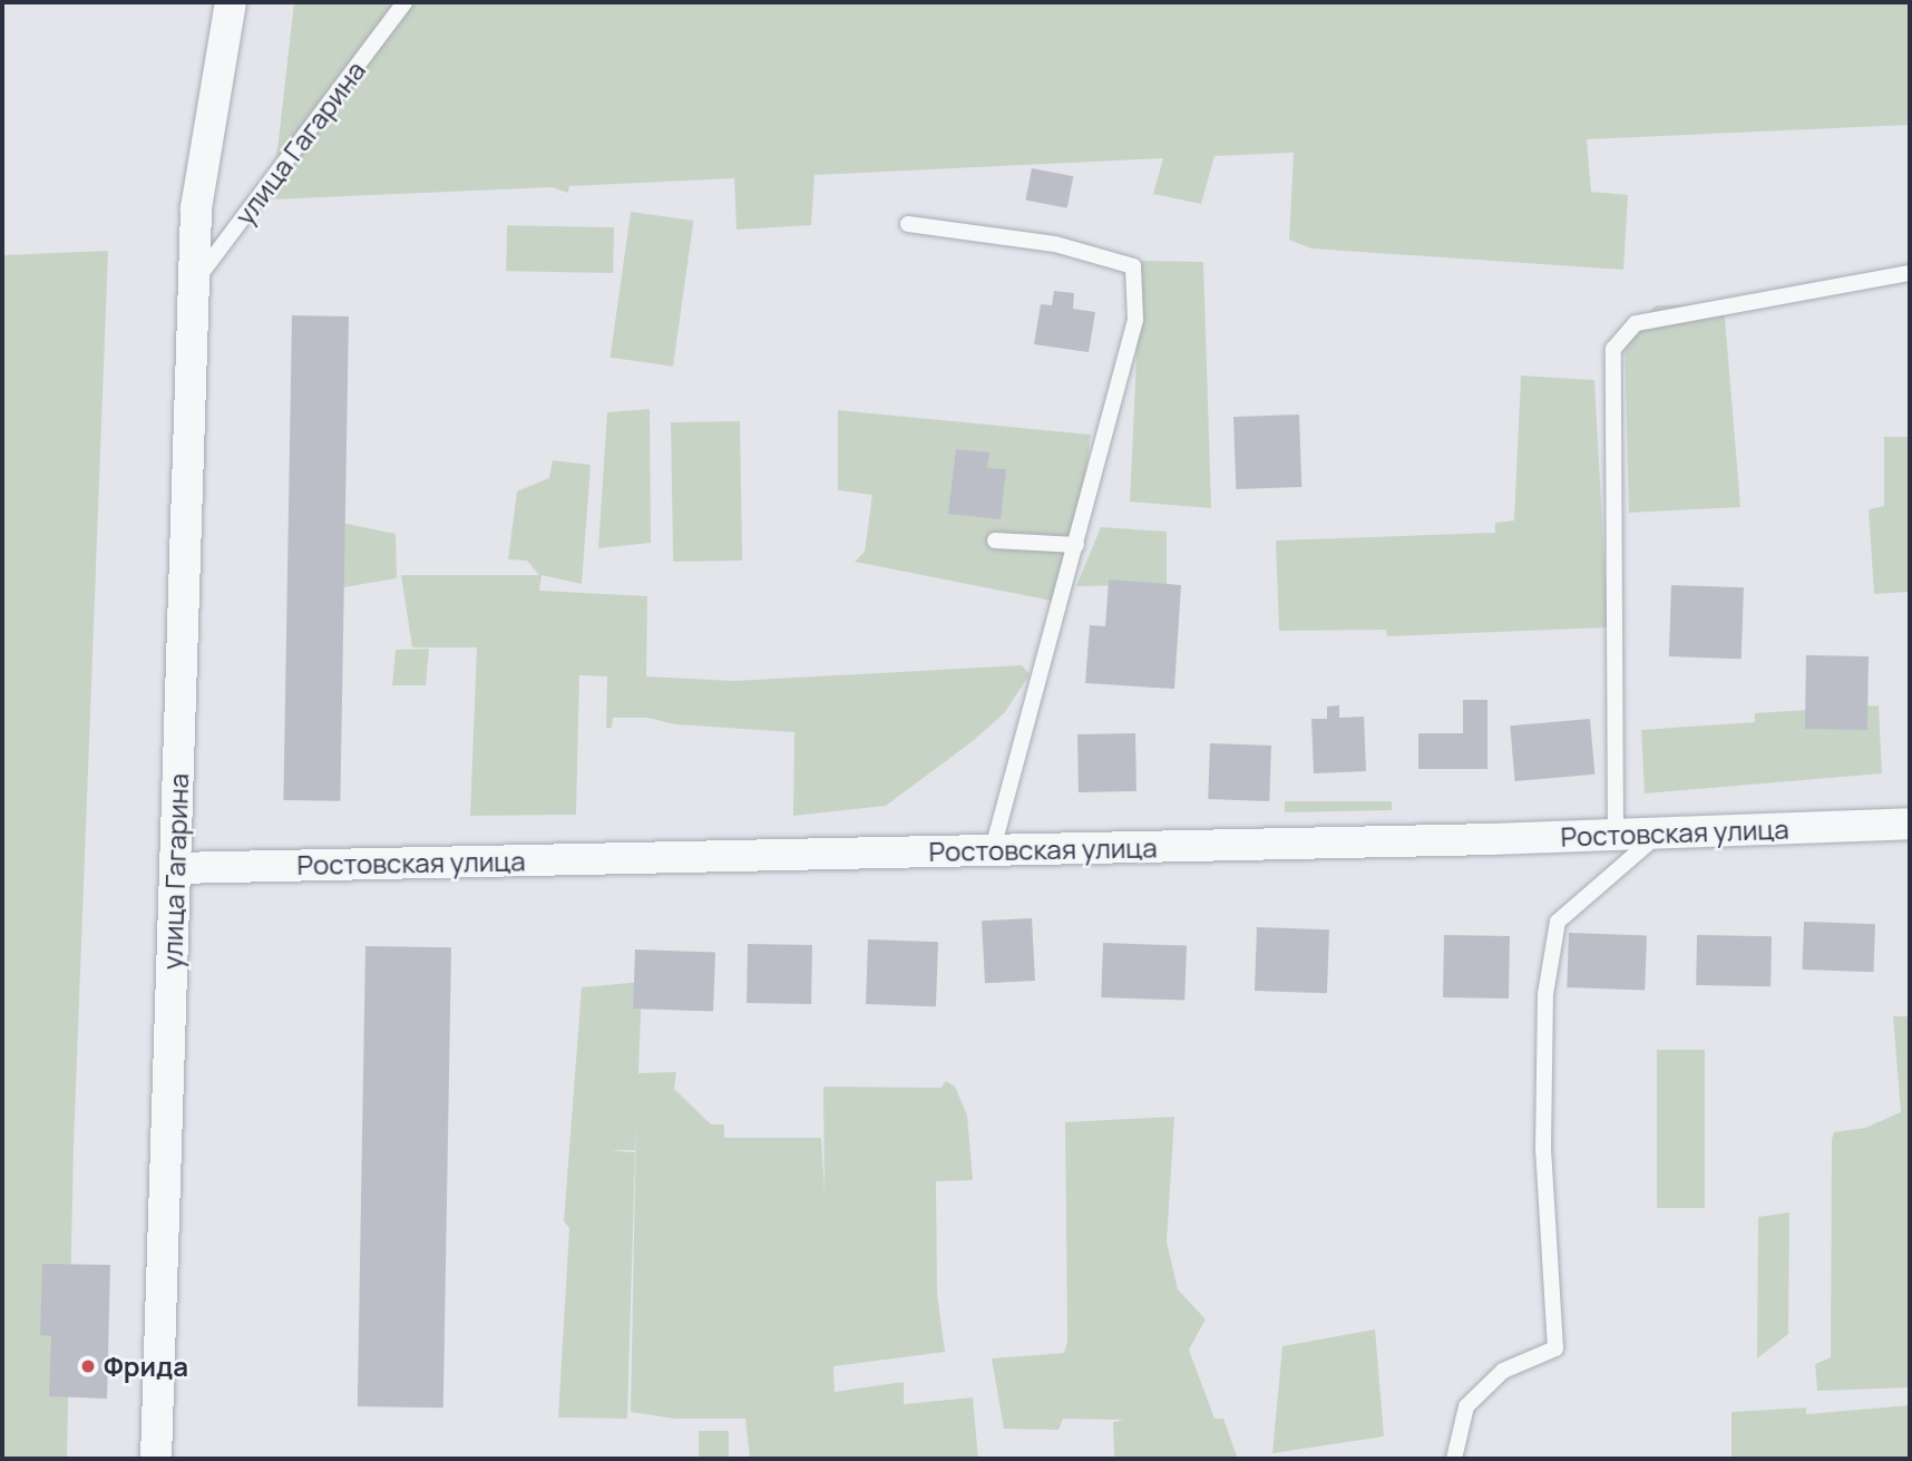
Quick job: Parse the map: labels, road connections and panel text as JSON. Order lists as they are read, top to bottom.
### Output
{
  "streets": {
    "street": ["улица Гагарина", "Ростовская улица"]
  },
  "crossings": [
    ["улица Гагарина", "Ростовская улица"]
  ],
  "places": ["Фрида"]
}
